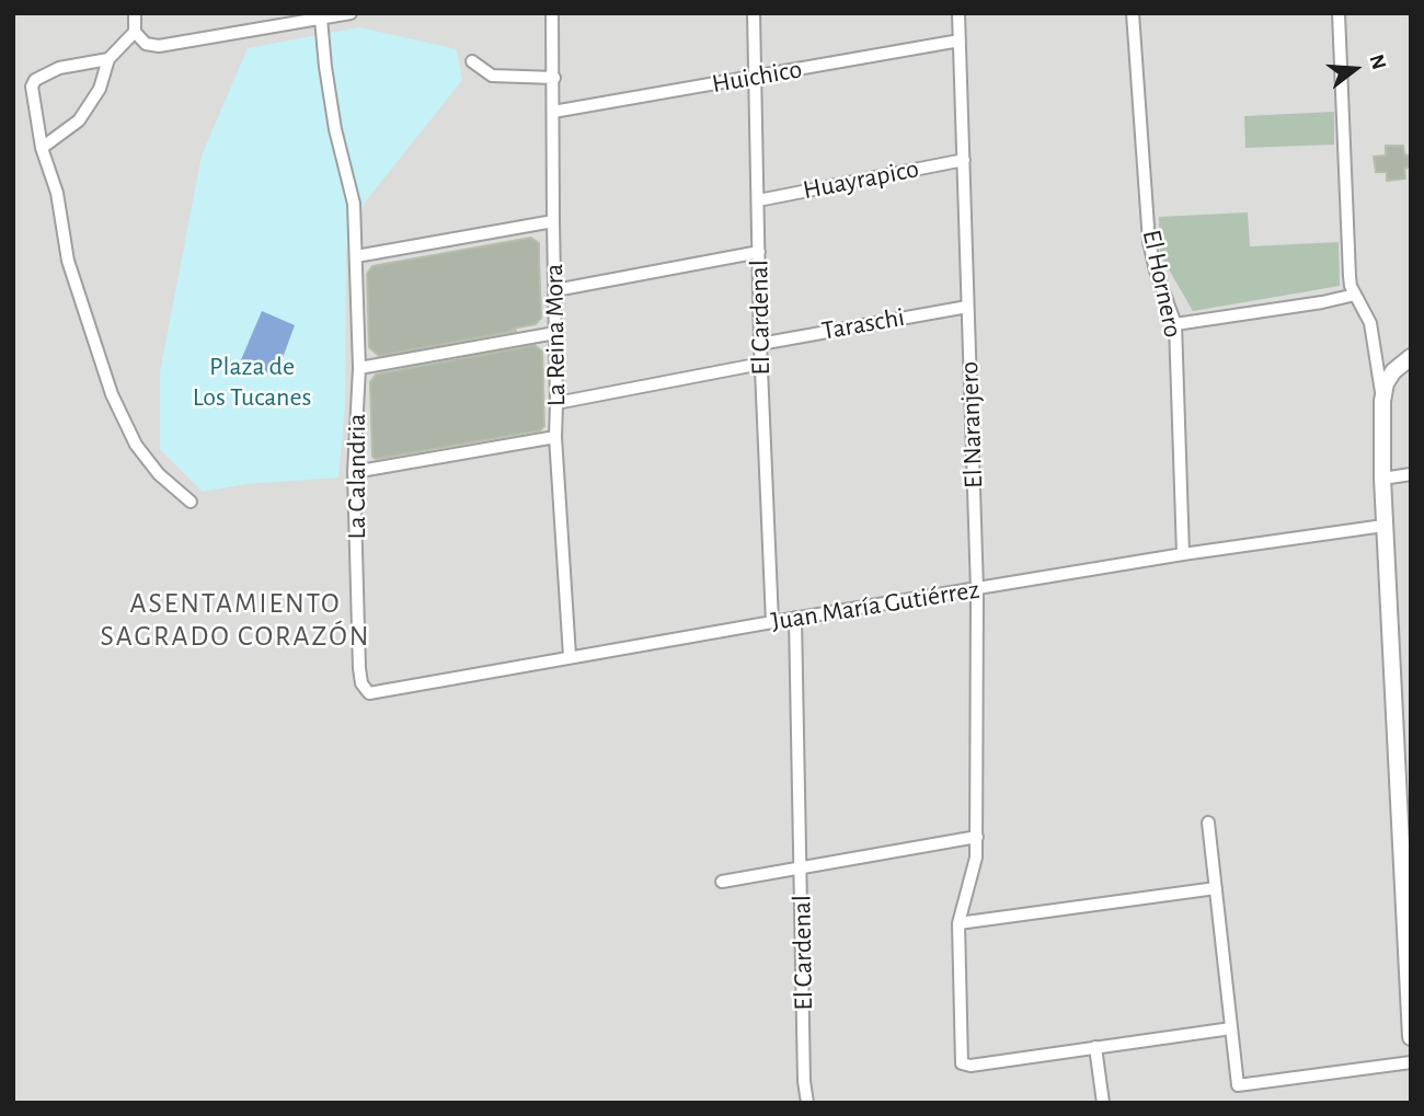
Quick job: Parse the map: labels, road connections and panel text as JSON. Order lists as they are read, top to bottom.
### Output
{
  "streets": {
    "street": [
      "Huichico",
      "Huayrapico",
      "El Hornero",
      "El Cardenal",
      "Taraschi",
      "La Reina Mora",
      "El Naranjero",
      "La Calandria",
      "Juan María Gutiérrez"
    ]
  },
  "crossings": [
    ["Huichico", "El Cardenal"],
    ["Huichico", "La Reina Mora"],
    ["Huichico", "El Naranjero"],
    ["Huayrapico", "El Cardenal"],
    ["Huayrapico", "El Naranjero"],
    ["El Hornero", "Juan María Gutiérrez"],
    ["El Cardenal", "Taraschi"],
    ["El Cardenal", "Juan María Gutiérrez"],
    ["Taraschi", "El Naranjero"],
    ["La Reina Mora", "Juan María Gutiérrez"],
    ["El Naranjero", "Juan María Gutiérrez"],
    ["La Calandria", "Juan María Gutiérrez"]
  ],
  "districts": ["ASENTAMIENTO SAGRADO CORAZÓN"],
  "parks": ["Plaza de Los Tucanes"],
  "north": "right"
}
